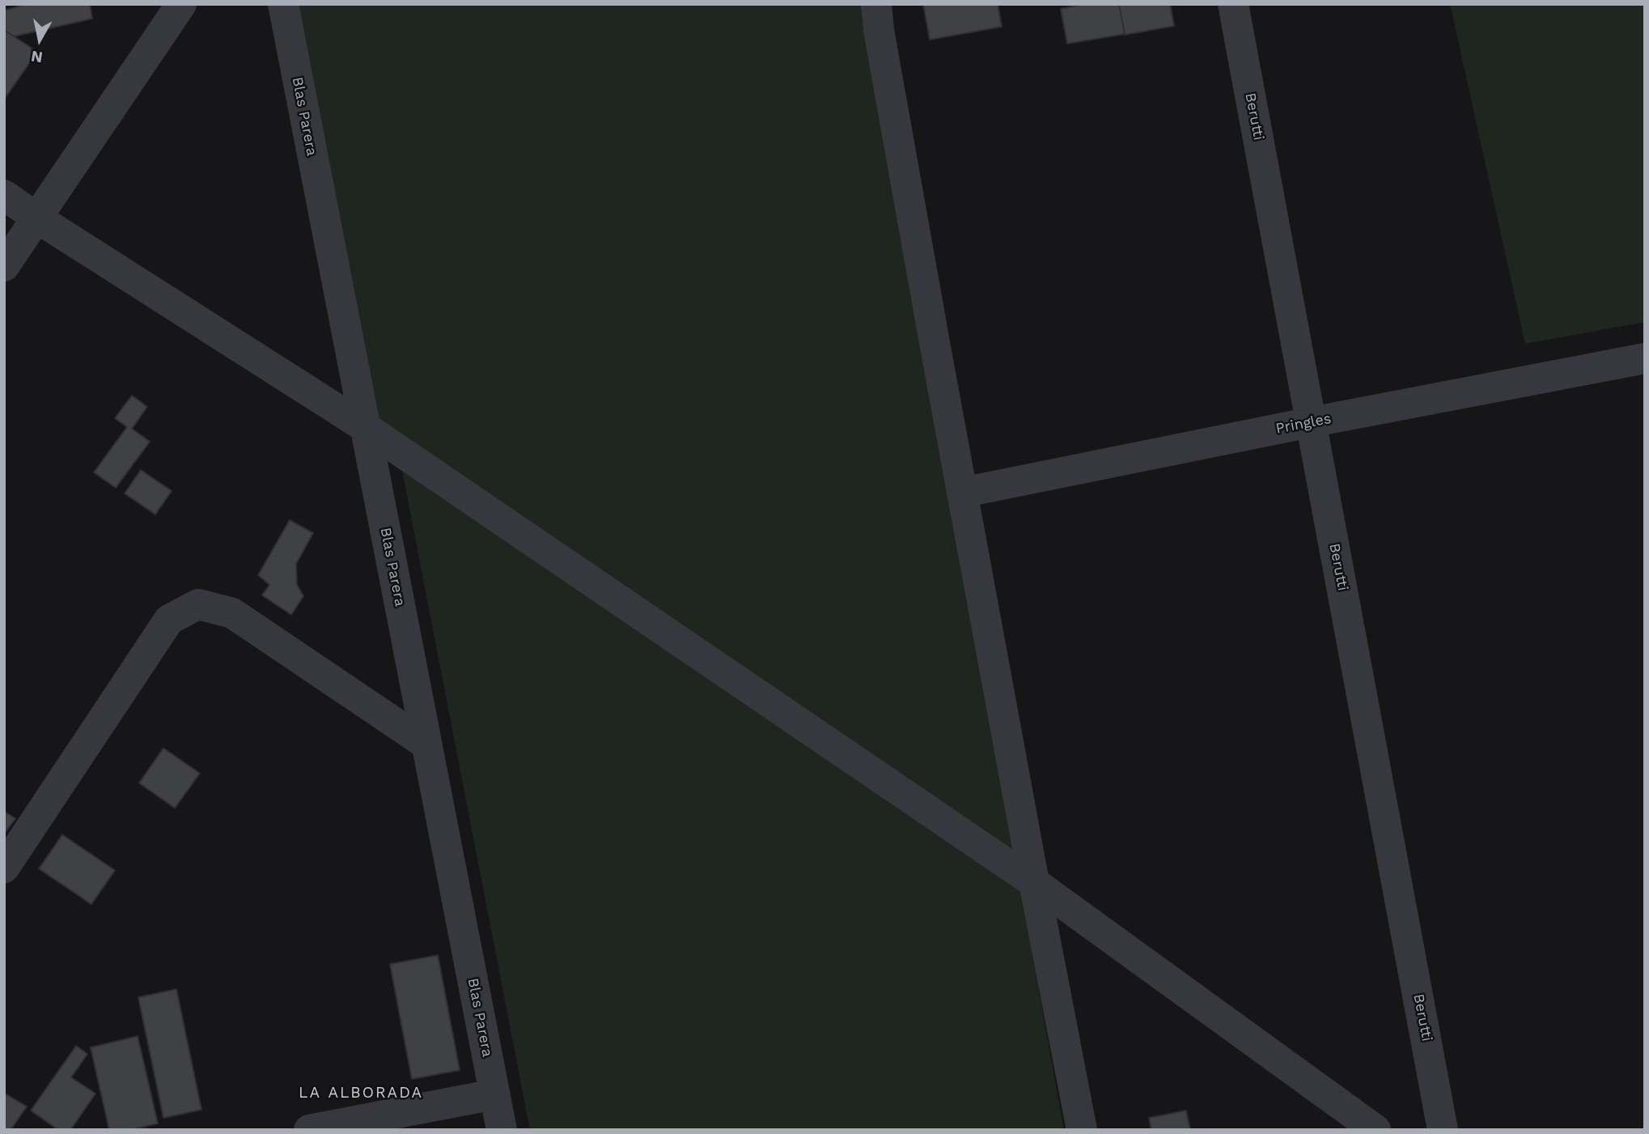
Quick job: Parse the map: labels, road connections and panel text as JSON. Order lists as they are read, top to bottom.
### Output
{
  "streets": {
    "street": ["Blas Parera", "Berutti", "Pringles"]
  },
  "crossings": [
    ["Berutti", "Pringles"]
  ],
  "districts": ["LA ALBORADA"],
  "north": "bottom"
}
